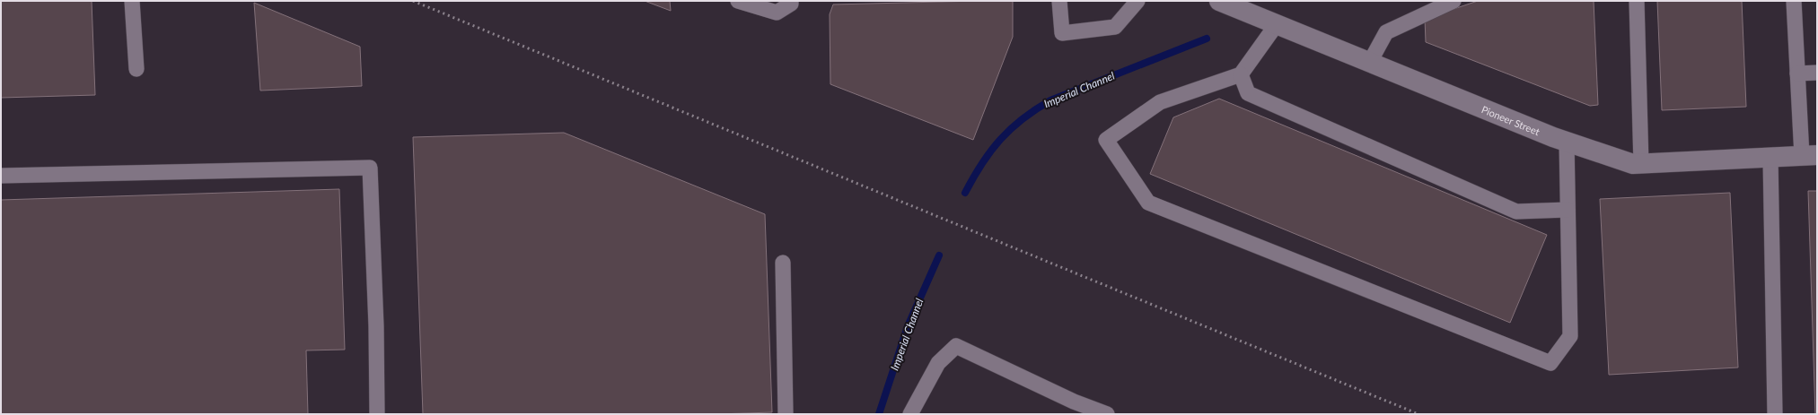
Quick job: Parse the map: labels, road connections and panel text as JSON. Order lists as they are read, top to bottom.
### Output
{
  "streets": {
    "street": ["Pioneer Street"]
  },
  "water": ["Imperial Channel"]
}
